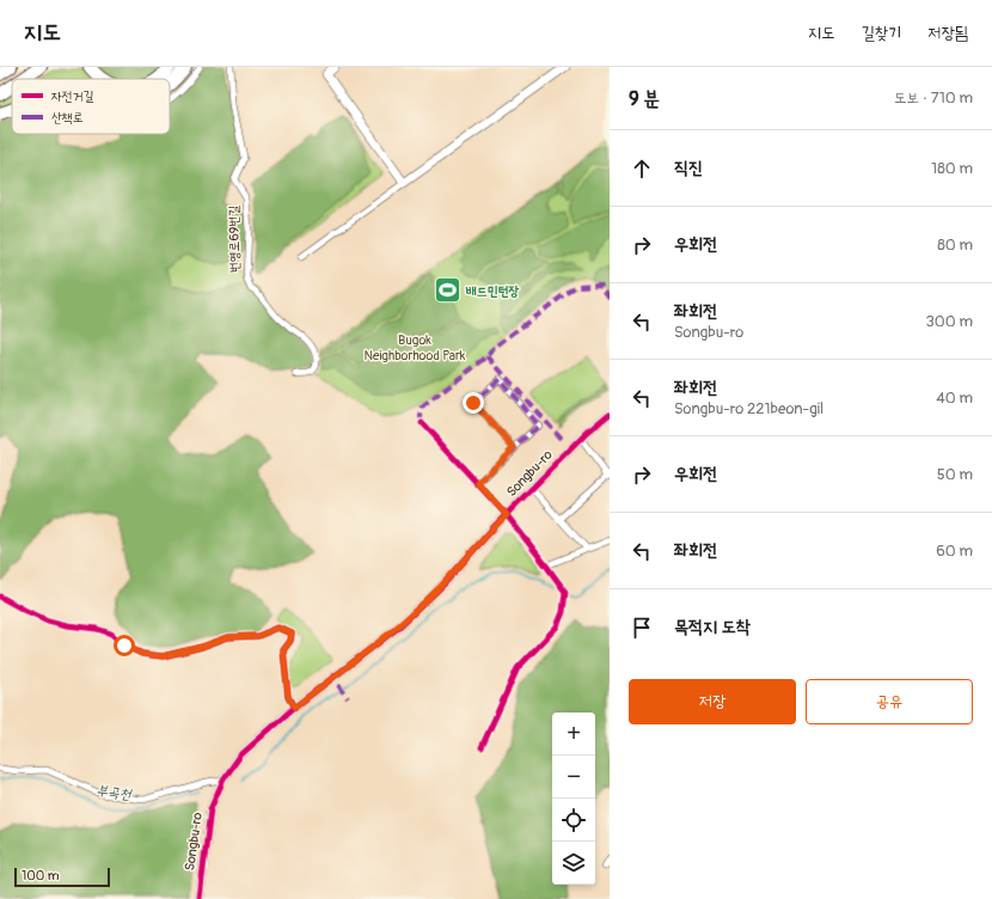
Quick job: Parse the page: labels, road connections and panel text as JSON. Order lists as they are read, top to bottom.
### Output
{
  "streets": {
    "street": ["번영로69번길", "Songbu-ro"]
  },
  "water": ["부곡천"],
  "parks": ["Bugok Neighborhood Park"],
  "places": {
    "sports": ["배드민턴장"]
  },
  "legend": ["자전거길", "산책로"],
  "scale_bar": "100 m",
  "page": {
    "header": "지도",
    "nav": ["지도", "길찾기", "저장됨"],
    "heading": ["9 분", "도보 · 710 m"],
    "list": [
      ["직진", "180 m"],
      ["우회전", "80 m"],
      ["좌회전", "Songbu-ro", "300 m"],
      ["좌회전", "Songbu-ro 221beon-gil", "40 m"],
      ["우회전", "50 m"],
      ["좌회전", "60 m"],
      "목적지 도착"
    ],
    "buttons": ["저장", "공유"],
    "map_buttons": ["+", "−"],
    "scale": "100 m"
  }
}
